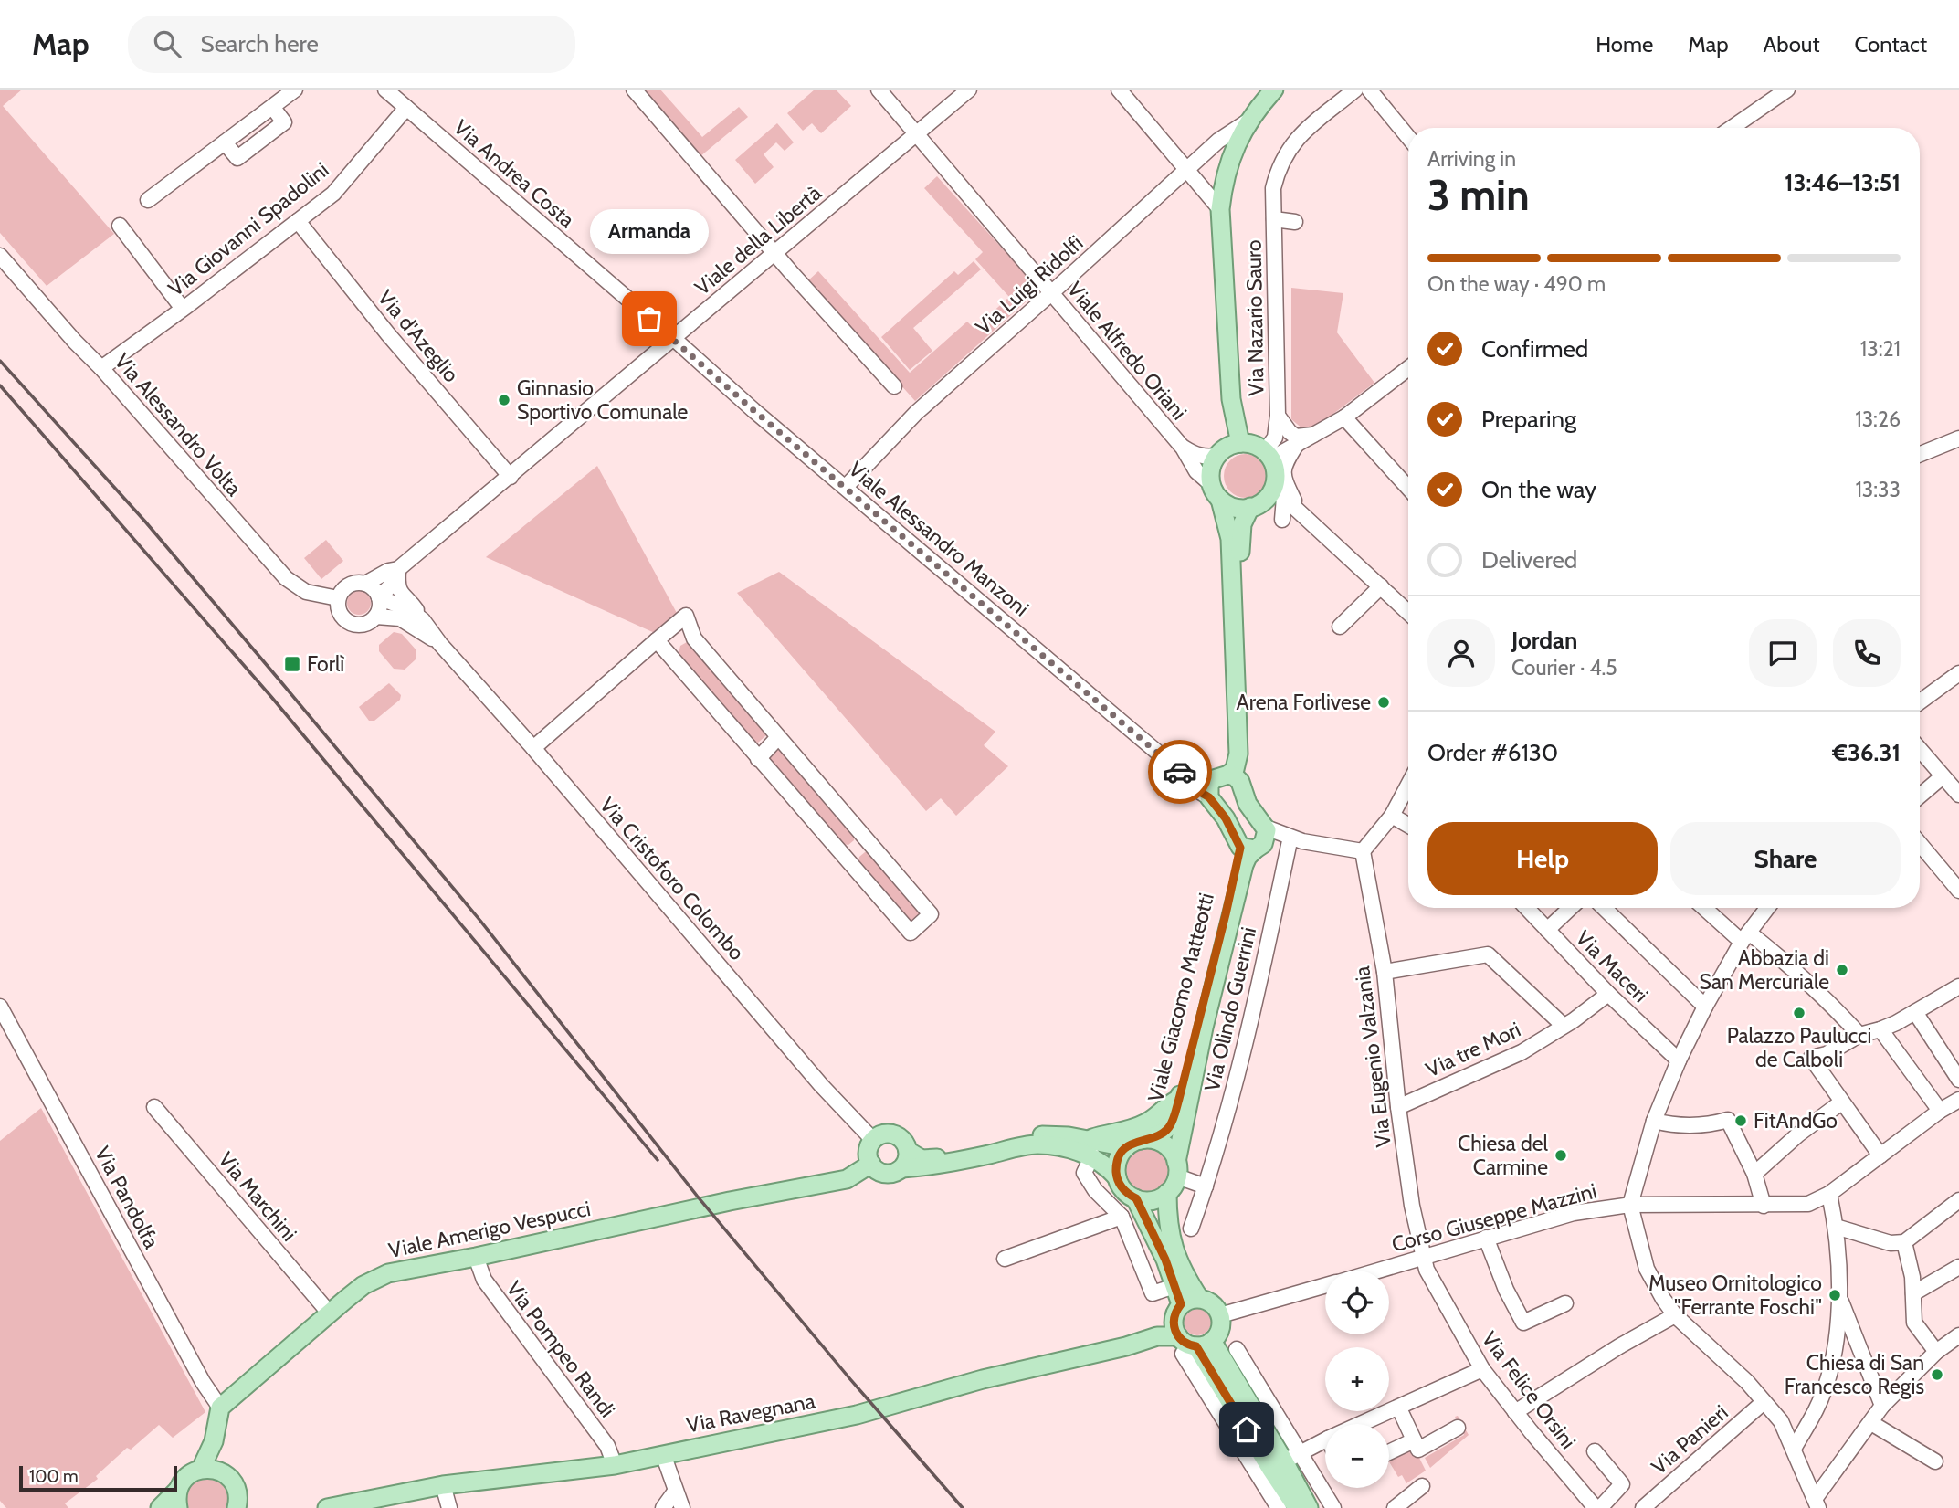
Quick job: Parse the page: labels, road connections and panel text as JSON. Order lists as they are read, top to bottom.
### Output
{
  "streets": {
    "main road": ["Viale Giacomo Matteotti", "Viale Amerigo Vespucci", "Via Ravegnana"],
    "street": [
      "Via Andrea Costa",
      "Via Giovanni Spadolini",
      "Viale della Libertà",
      "Via Luigi Ridolfi",
      "Via Nazario Sauro",
      "Via d'Azeglio",
      "Viale Alfredo Oriani",
      "Via Alessandro Volta",
      "Viale Alessandro Manzoni",
      "Via Cristoforo Colombo",
      "Via Maceri",
      "Via Olindo Guerrini",
      "Via tre Mori",
      "Via Eugenio Valzania",
      "Via Marchini",
      "Via Pandolfa",
      "Corso Giuseppe Mazzini",
      "Via Pompeo Randi",
      "Via Felice Orsini",
      "Via Panieri"
    ]
  },
  "crossings": [
    ["Via Andrea Costa", "Via Giovanni Spadolini"],
    ["Via Andrea Costa", "Viale della Libertà"],
    ["Via Andrea Costa", "Viale Alessandro Manzoni"],
    ["Via Giovanni Spadolini", "Via d'Azeglio"],
    ["Via Giovanni Spadolini", "Via Alessandro Volta"],
    ["Viale della Libertà", "Via d'Azeglio"],
    ["Viale della Libertà", "Viale Alfredo Oriani"],
    ["Viale della Libertà", "Via Alessandro Volta"],
    ["Viale della Libertà", "Viale Alessandro Manzoni"],
    ["Via Luigi Ridolfi", "Viale Alfredo Oriani"],
    ["Via Luigi Ridolfi", "Viale Alessandro Manzoni"],
    ["Via Nazario Sauro", "Viale Alfredo Oriani"],
    ["Via Cristoforo Colombo", "Viale Amerigo Vespucci"],
    ["Via Maceri", "Via tre Mori"],
    ["Via tre Mori", "Via Eugenio Valzania"],
    ["Via Eugenio Valzania", "Corso Giuseppe Mazzini"],
    ["Via Eugenio Valzania", "Via Felice Orsini"],
    ["Via Marchini", "Viale Amerigo Vespucci"],
    ["Via Pandolfa", "Viale Amerigo Vespucci"],
    ["Corso Giuseppe Mazzini", "Via Felice Orsini"],
    ["Corso Giuseppe Mazzini", "Via Ravegnana"],
    ["Viale Amerigo Vespucci", "Via Pompeo Randi"],
    ["Via Pompeo Randi", "Via Ravegnana"]
  ],
  "places": {
    "other": [
      "Armanda",
      "Ginnasio Sportivo Comunale",
      "Arena Forlivese",
      "Abbazia di San Mercuriale",
      "Palazzo Paulucci de Calboli",
      "FitAndGo",
      "Chiesa del Carmine",
      "Museo Ornitologico \"Ferrante Foschi\"",
      "Chiesa di San Francesco Regis"
    ],
    "transit": ["Forlì"]
  },
  "scale_bar": "100 m",
  "page": {
    "header": "Map",
    "search": "Search here",
    "nav": [
      "Home",
      "Map",
      "About",
      "Contact"
    ],
    "heading": ["3 min", "Arriving in", "13:46–13:51"],
    "panel": [
      "Jordan",
      "Courier · 4.5",
      "Order #6130",
      "€36.31"
    ],
    "bubble": "Armanda",
    "bar": "On the way · 490 m",
    "list": [
      ["Confirmed", "13:21"],
      ["Preparing", "13:26"],
      ["On the way", "13:33"],
      "Delivered"
    ],
    "buttons": ["Help", "Share"],
    "map_buttons": ["+", "−"],
    "scale": "100 m"
  }
}
